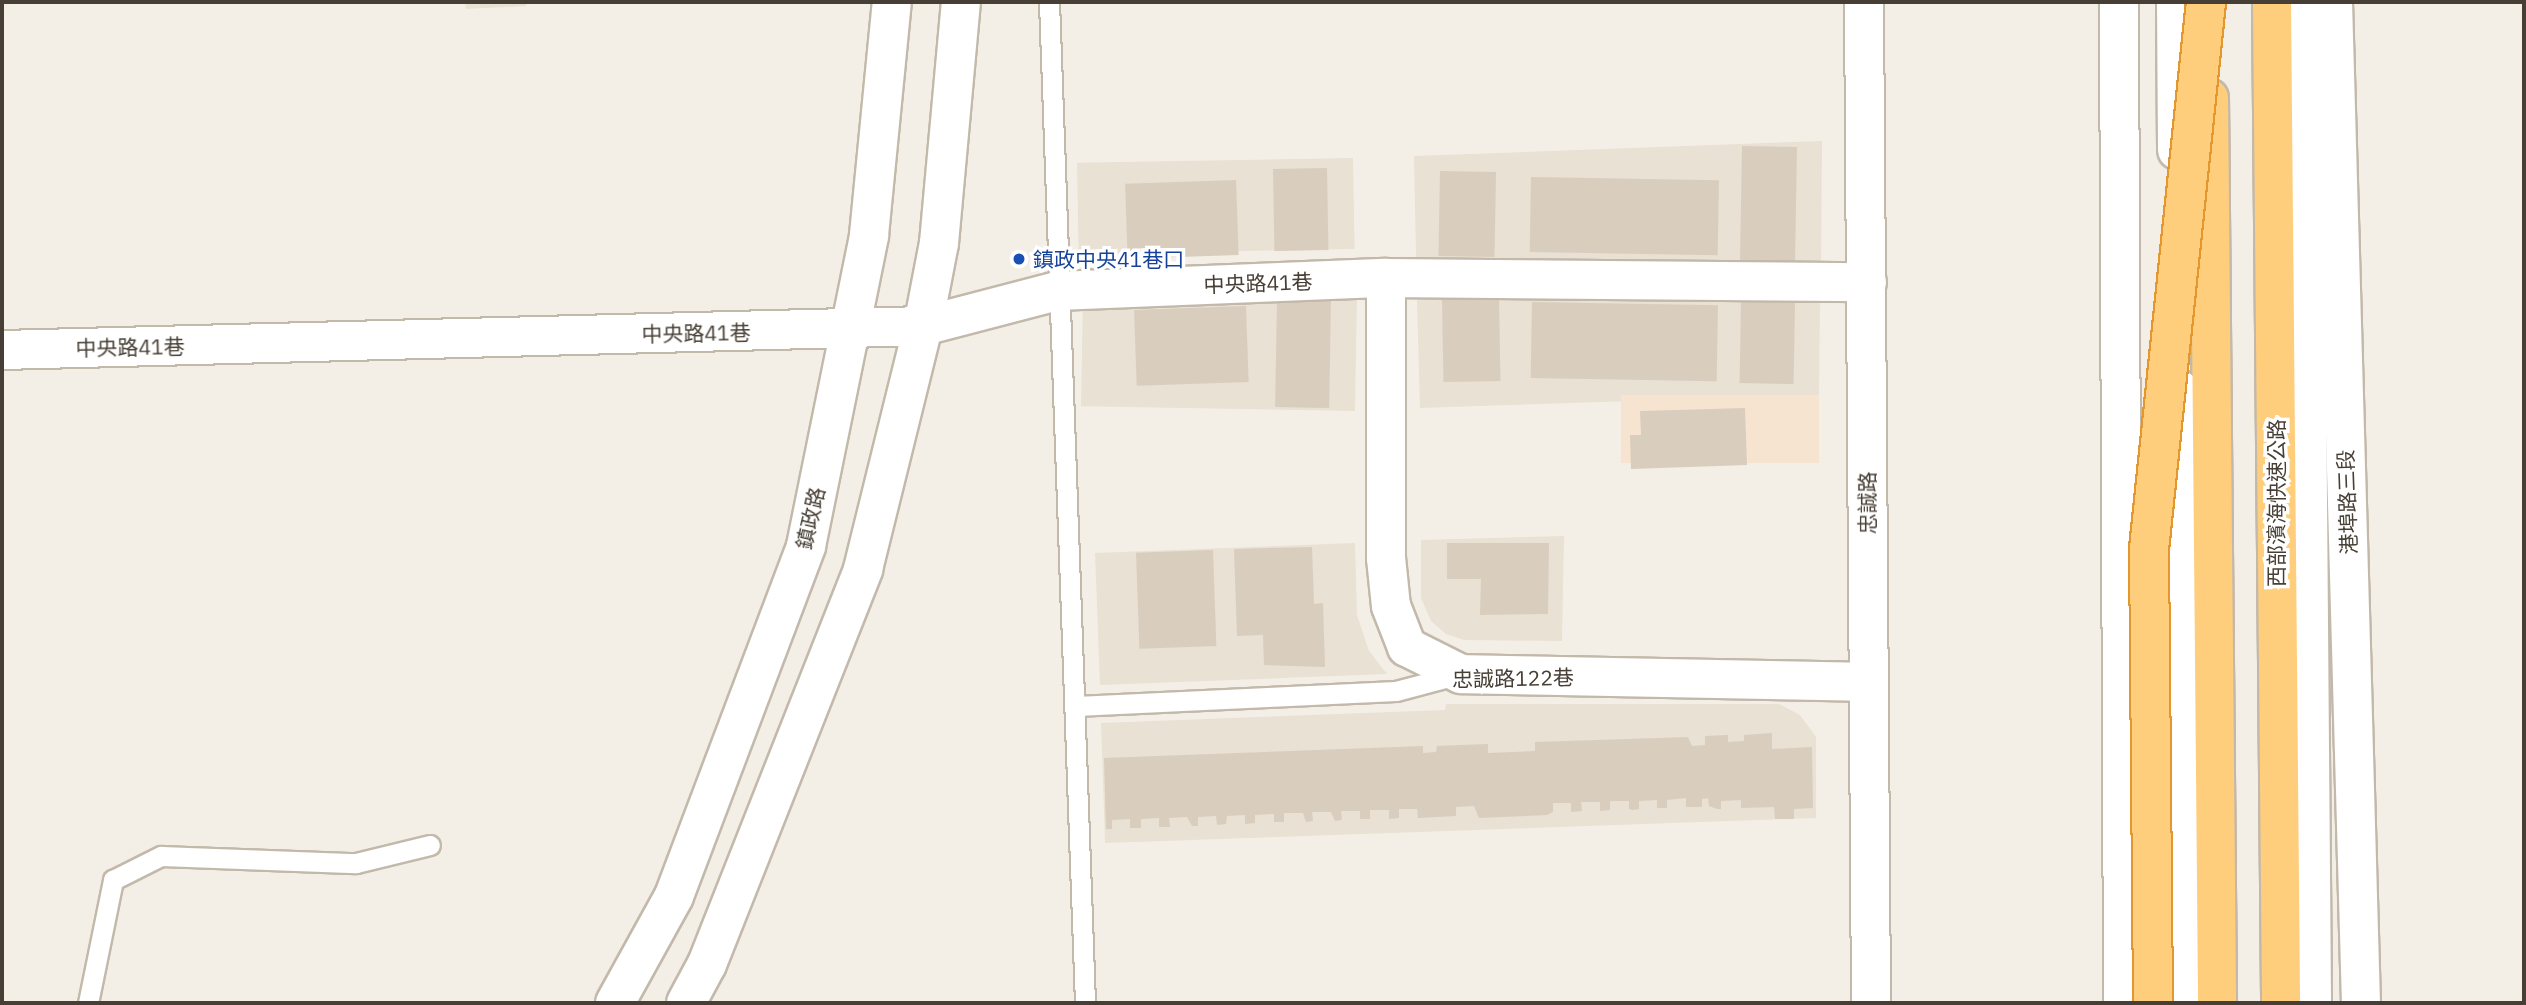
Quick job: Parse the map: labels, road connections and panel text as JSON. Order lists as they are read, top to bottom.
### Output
{
  "streets": {
    "highway": ["西部濱海快速公路"],
    "street": [
      "中央路41巷",
      "港埠路三段",
      "忠誠路",
      "鎮政路",
      "忠誠路122巷"
    ]
  },
  "crossings": [
    ["中央路41巷", "忠誠路"],
    ["中央路41巷", "鎮政路"],
    ["忠誠路", "忠誠路122巷"]
  ],
  "places": ["鎮政中央41巷口"]
}
